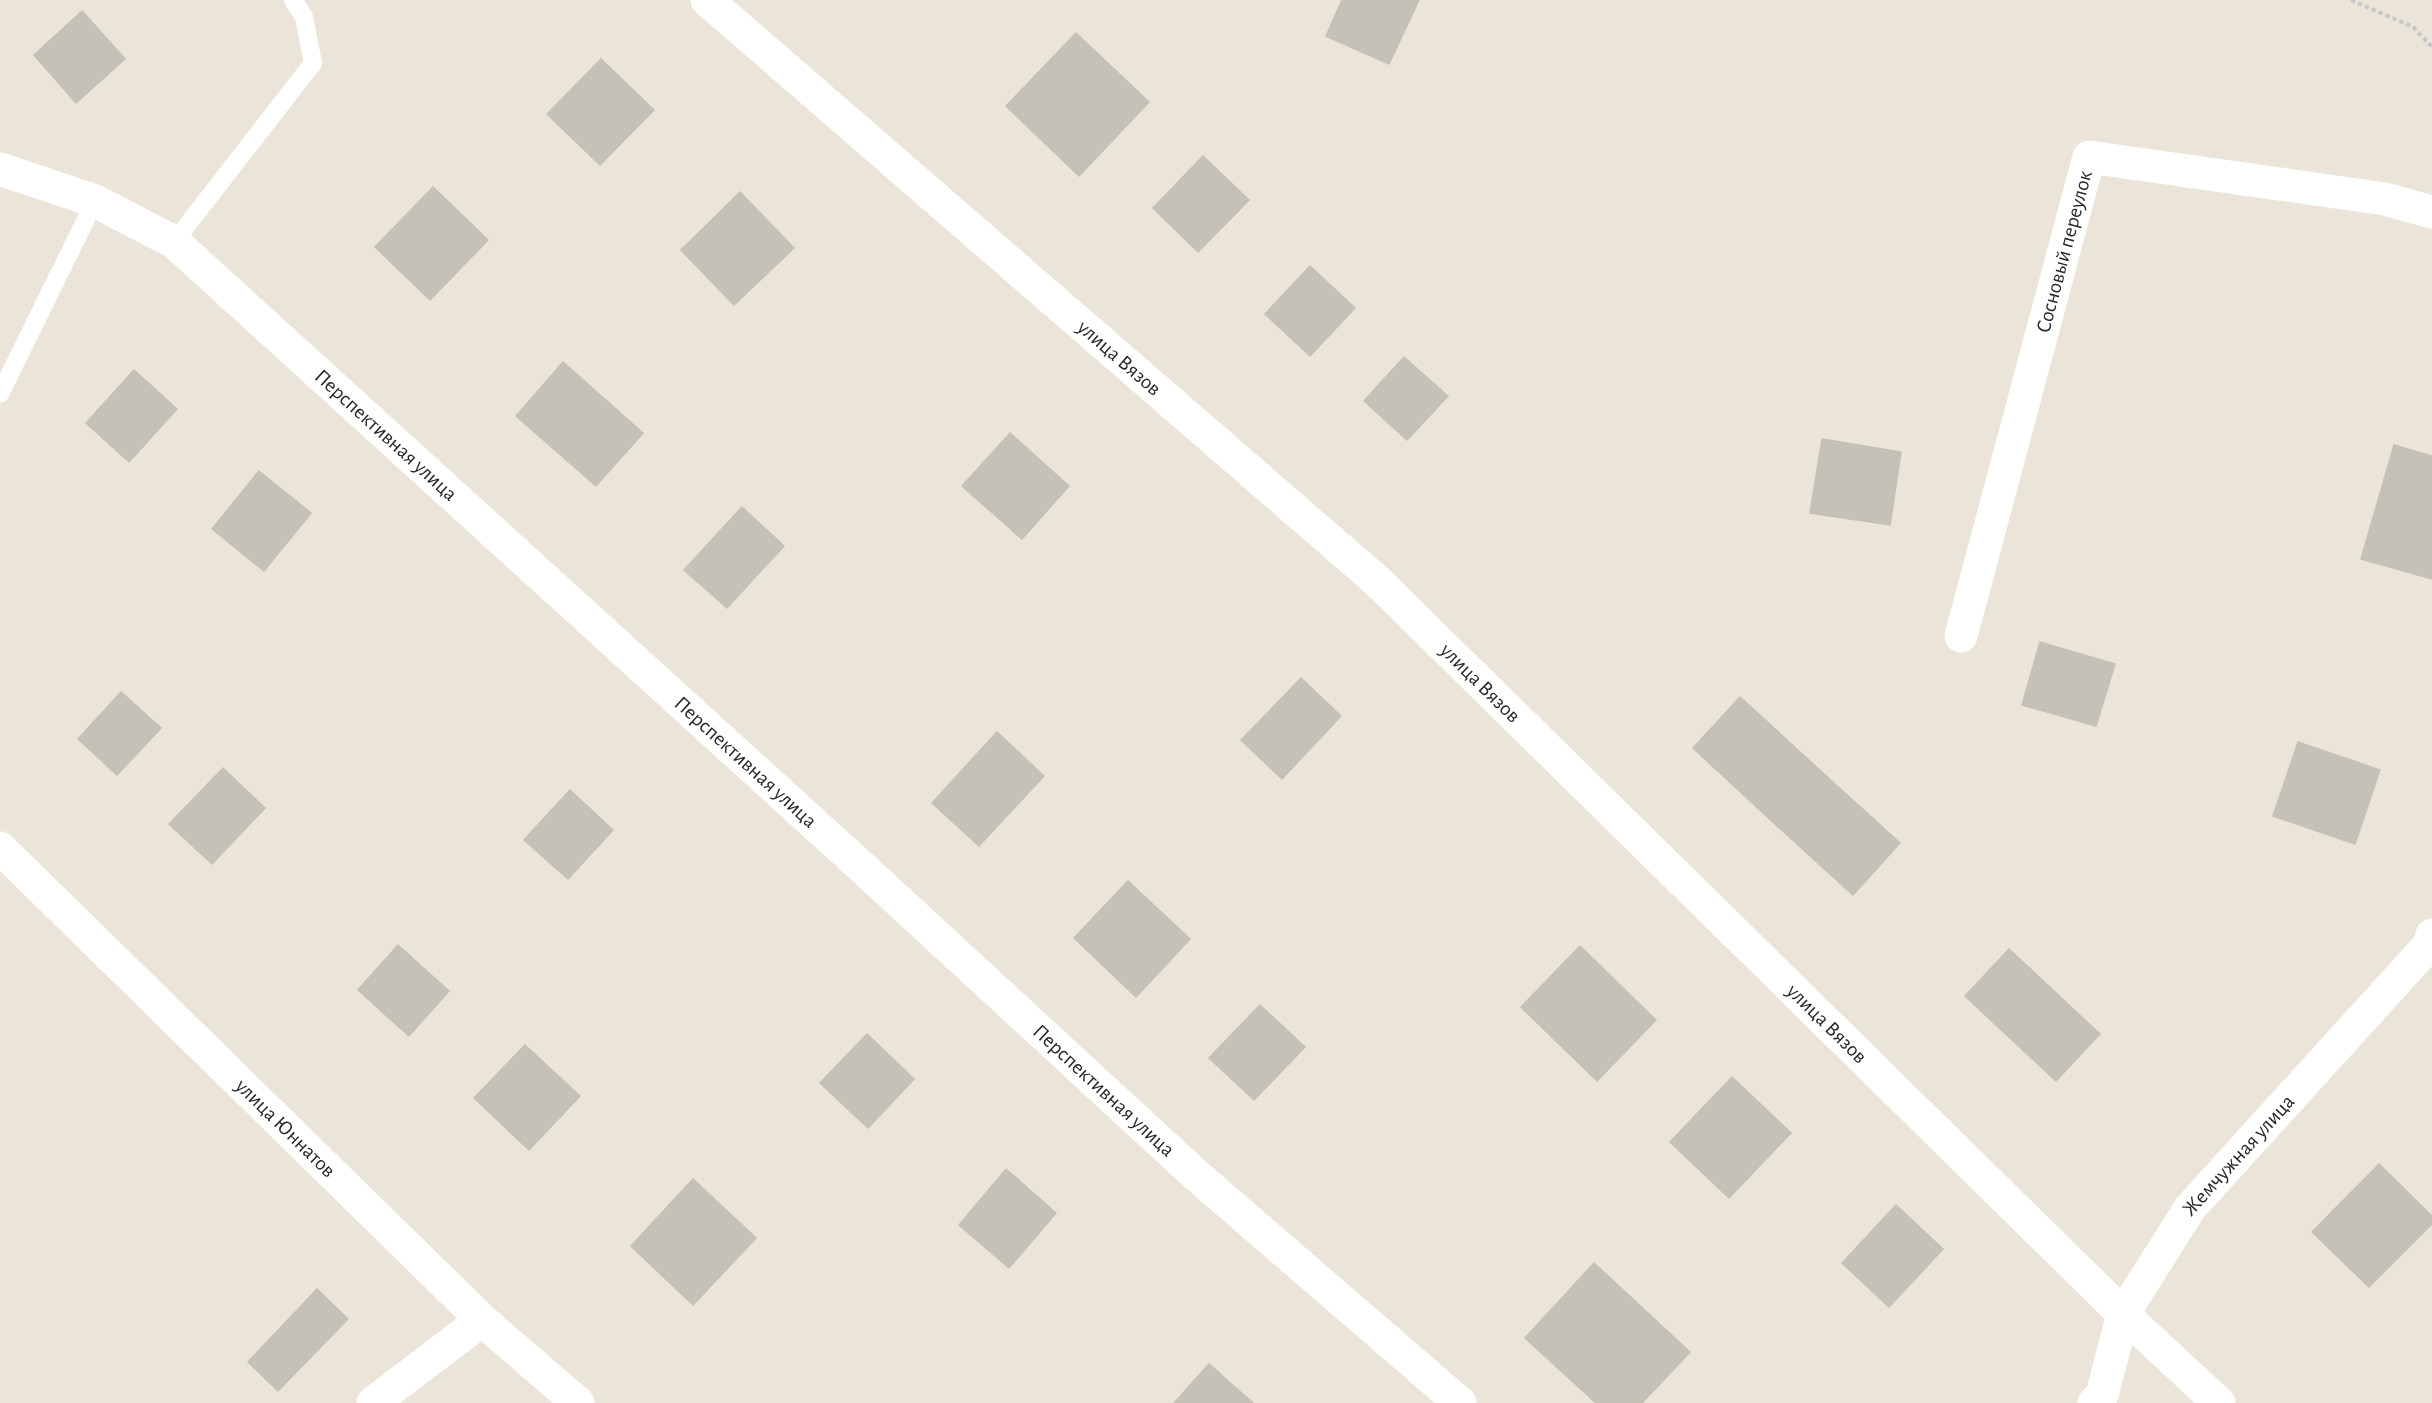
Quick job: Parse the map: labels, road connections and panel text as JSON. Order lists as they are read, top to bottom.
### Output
{
  "streets": {
    "street": [
      "Сосновый переулок",
      "улица Вязов",
      "Перспективная улица",
      "улица Юннатов",
      "Жемчужная улица"
    ]
  },
  "crossings": [
    ["улица Вязов", "Жемчужная улица"]
  ]
}
